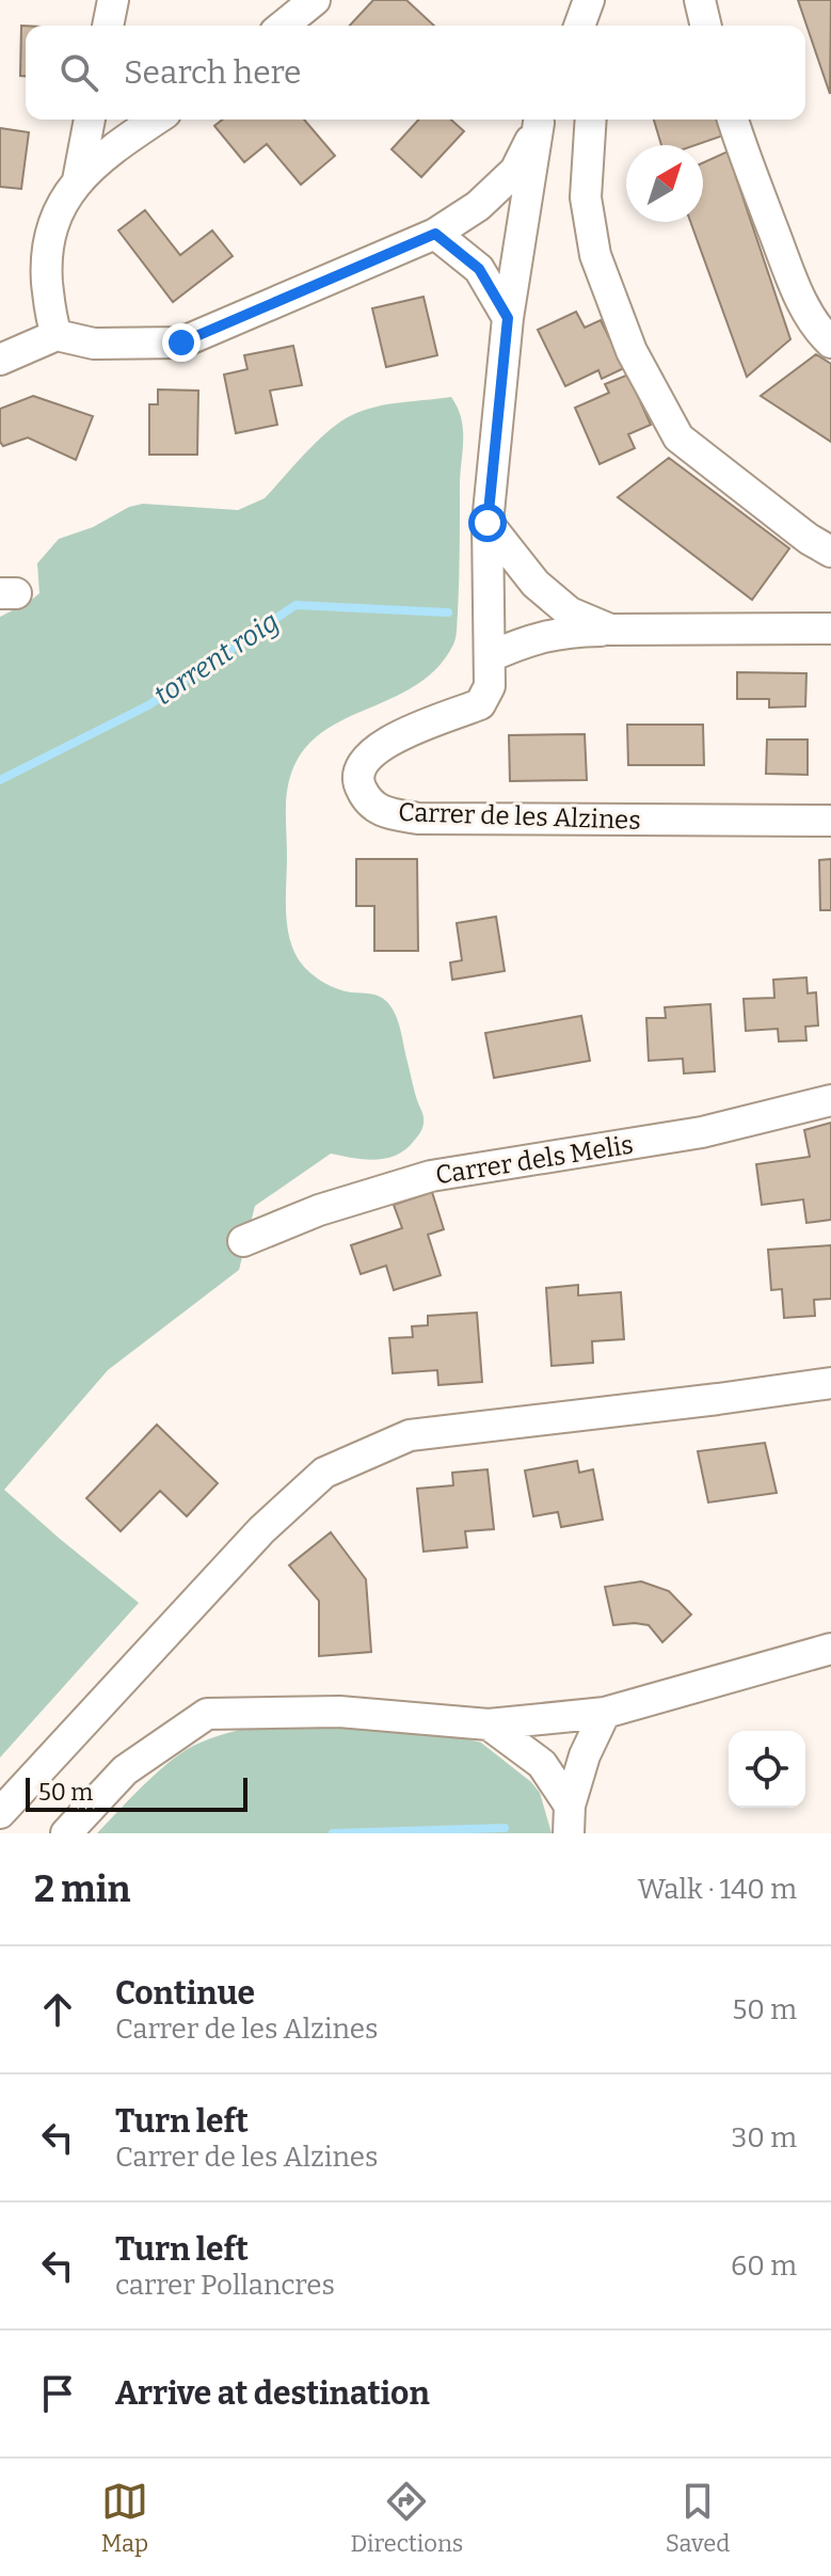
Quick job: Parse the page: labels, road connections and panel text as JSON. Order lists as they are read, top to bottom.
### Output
{
  "streets": {
    "street": ["Carrer de les Alzines", "Carrer dels Melis"]
  },
  "water": ["torrent roig"],
  "scale_bar": "50 m",
  "north": "top right",
  "page": {
    "search": "Search here",
    "scale": "50 m",
    "heading": ["2 min", "Walk · 140 m"],
    "list": [
      ["Continue", "Carrer de les Alzines", "50 m"],
      ["Turn left", "Carrer de les Alzines", "30 m"],
      ["Turn left", "carrer Pollancres", "60 m"],
      "Arrive at destination"
    ],
    "nav": ["Map", "Directions", "Saved"]
  }
}
